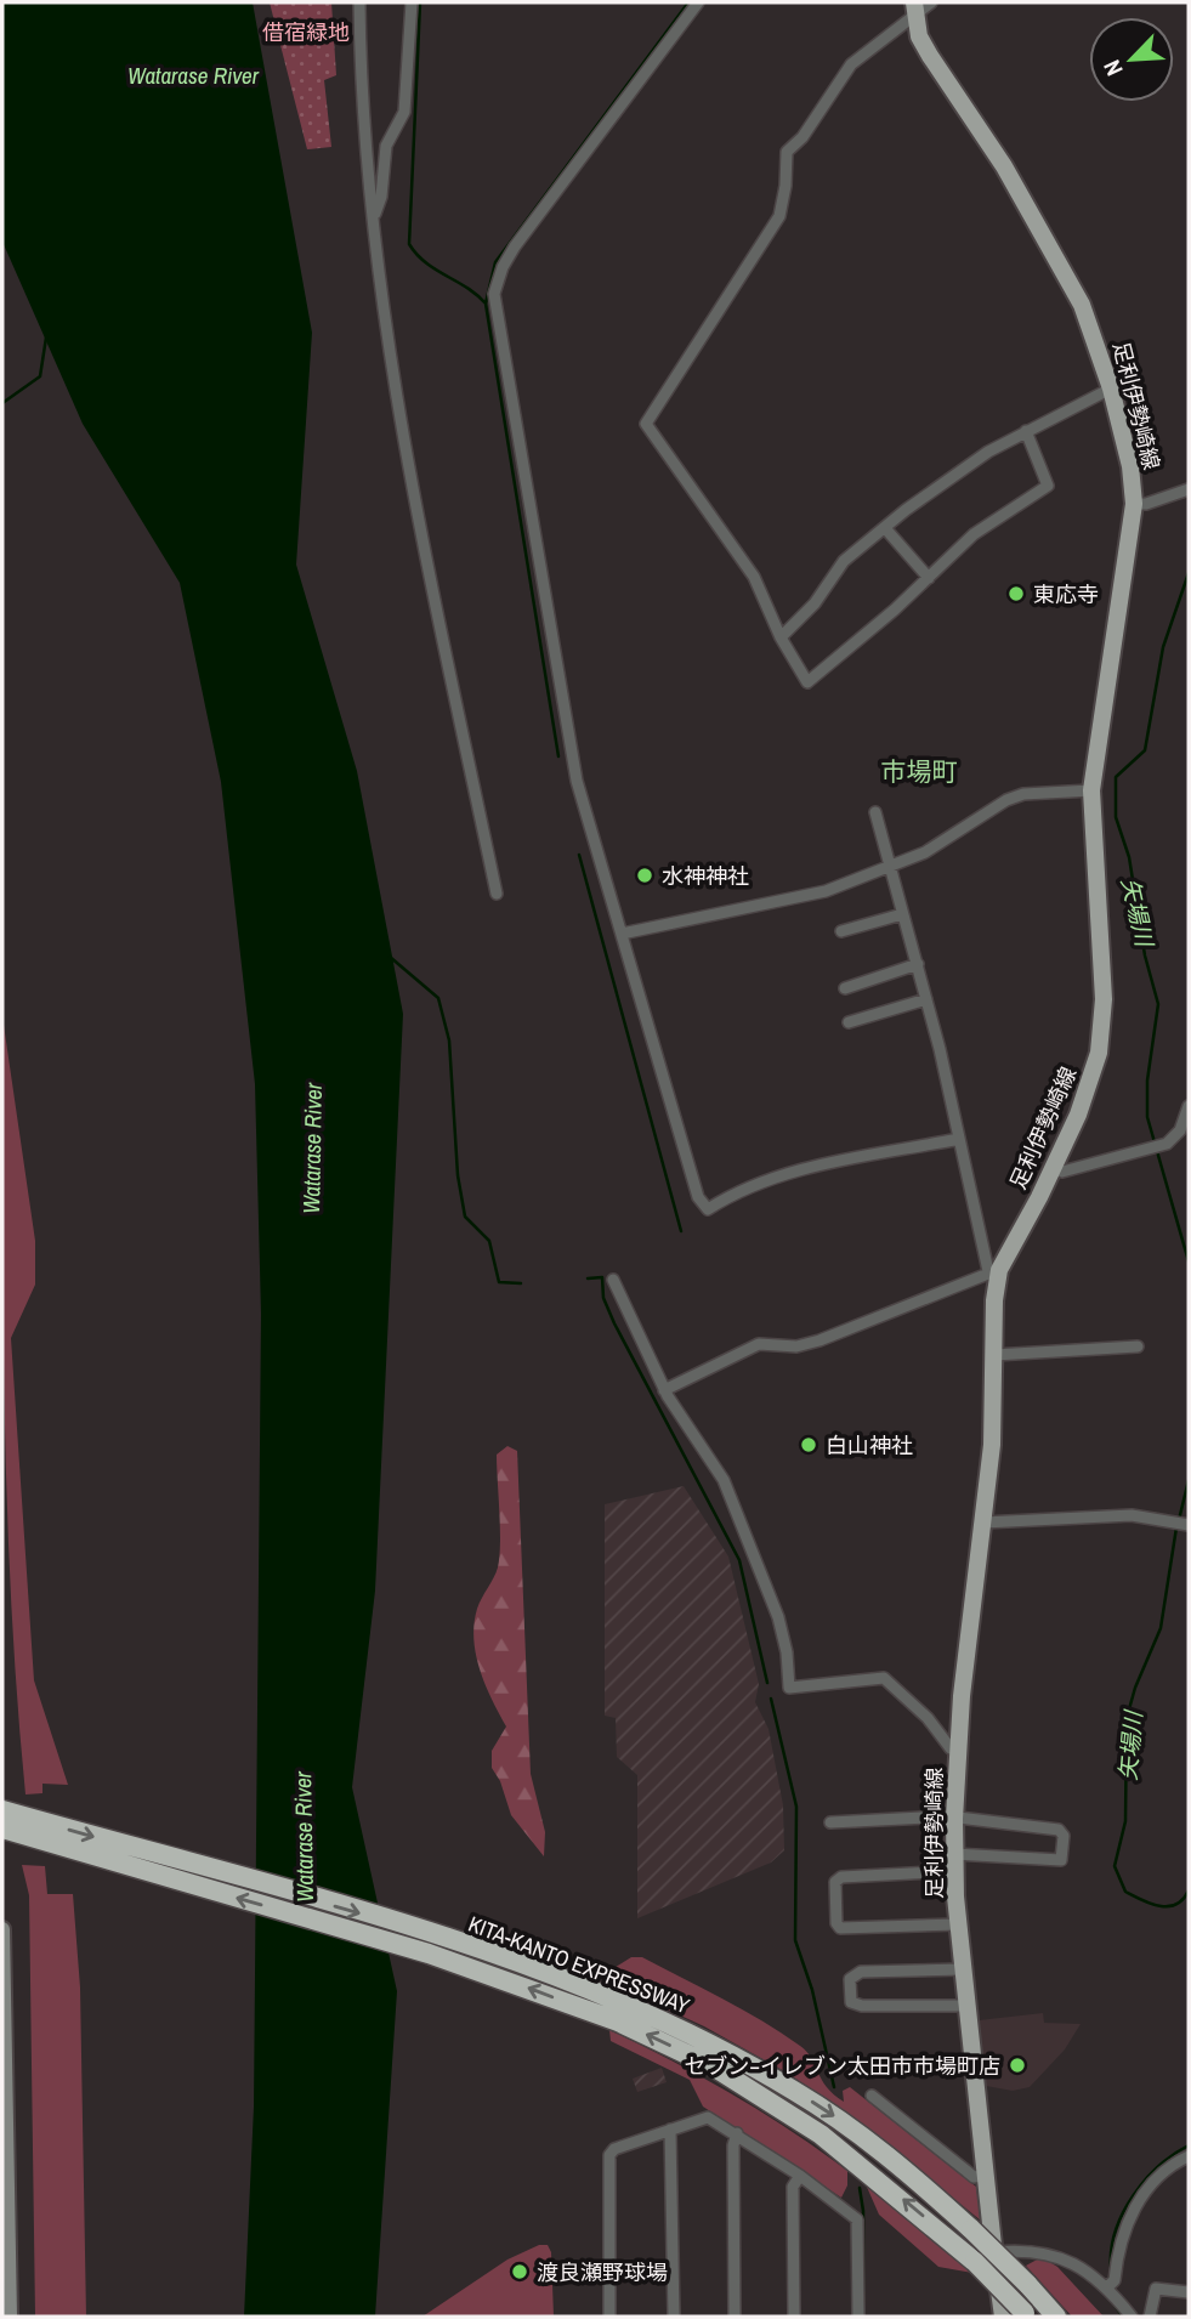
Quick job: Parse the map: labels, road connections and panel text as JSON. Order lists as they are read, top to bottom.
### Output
{
  "streets": {
    "highway": ["KITA-KANTO EXPRESSWAY"],
    "main road": ["足利伊勢崎線"]
  },
  "districts": ["市場町"],
  "water": ["Watarase River", "矢場川"],
  "parks": ["借宿緑地"],
  "places": [
    "東応寺",
    "水神神社",
    "白山神社",
    "セブン−イレブン太田市市場町店",
    "渡良瀬野球場"
  ],
  "north": "bottom left"
}
